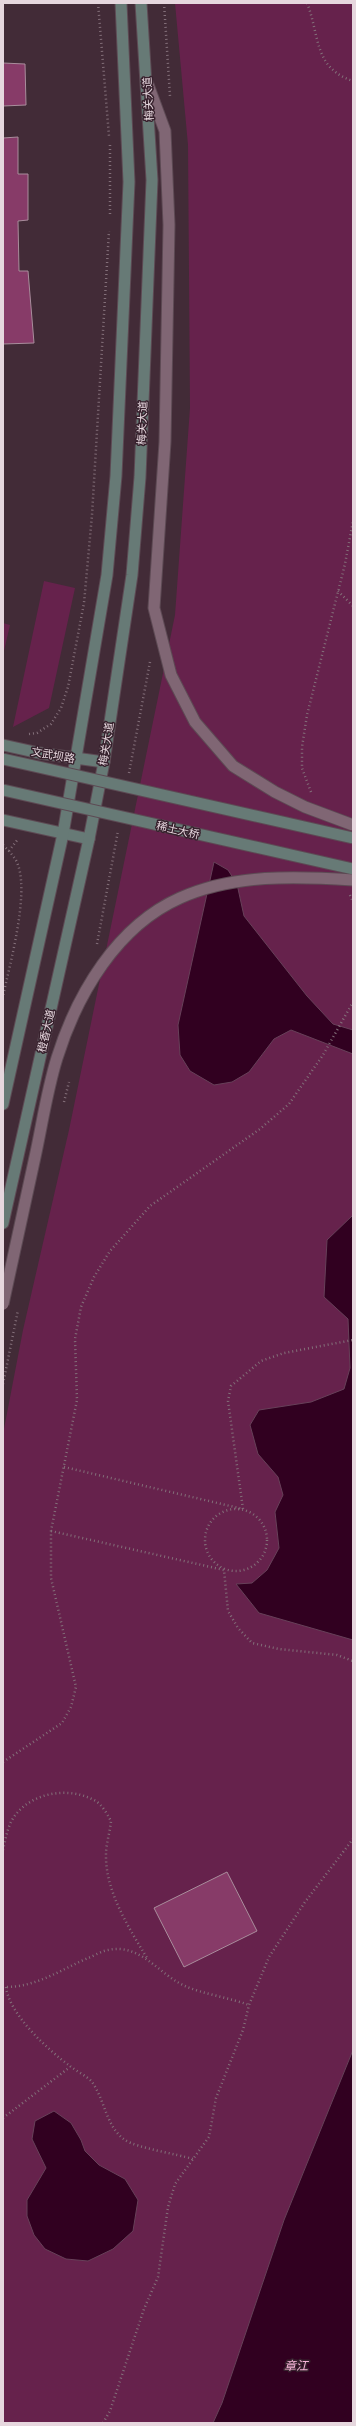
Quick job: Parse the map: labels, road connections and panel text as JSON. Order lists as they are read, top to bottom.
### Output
{
  "streets": {
    "main road": [
      "梅关大道",
      "文武坝路",
      "稀土大桥",
      "橙香大道"
    ]
  },
  "crossings": [
    ["梅关大道", "文武坝路"],
    ["梅关大道", "橙香大道"]
  ],
  "water": ["章江"]
}
